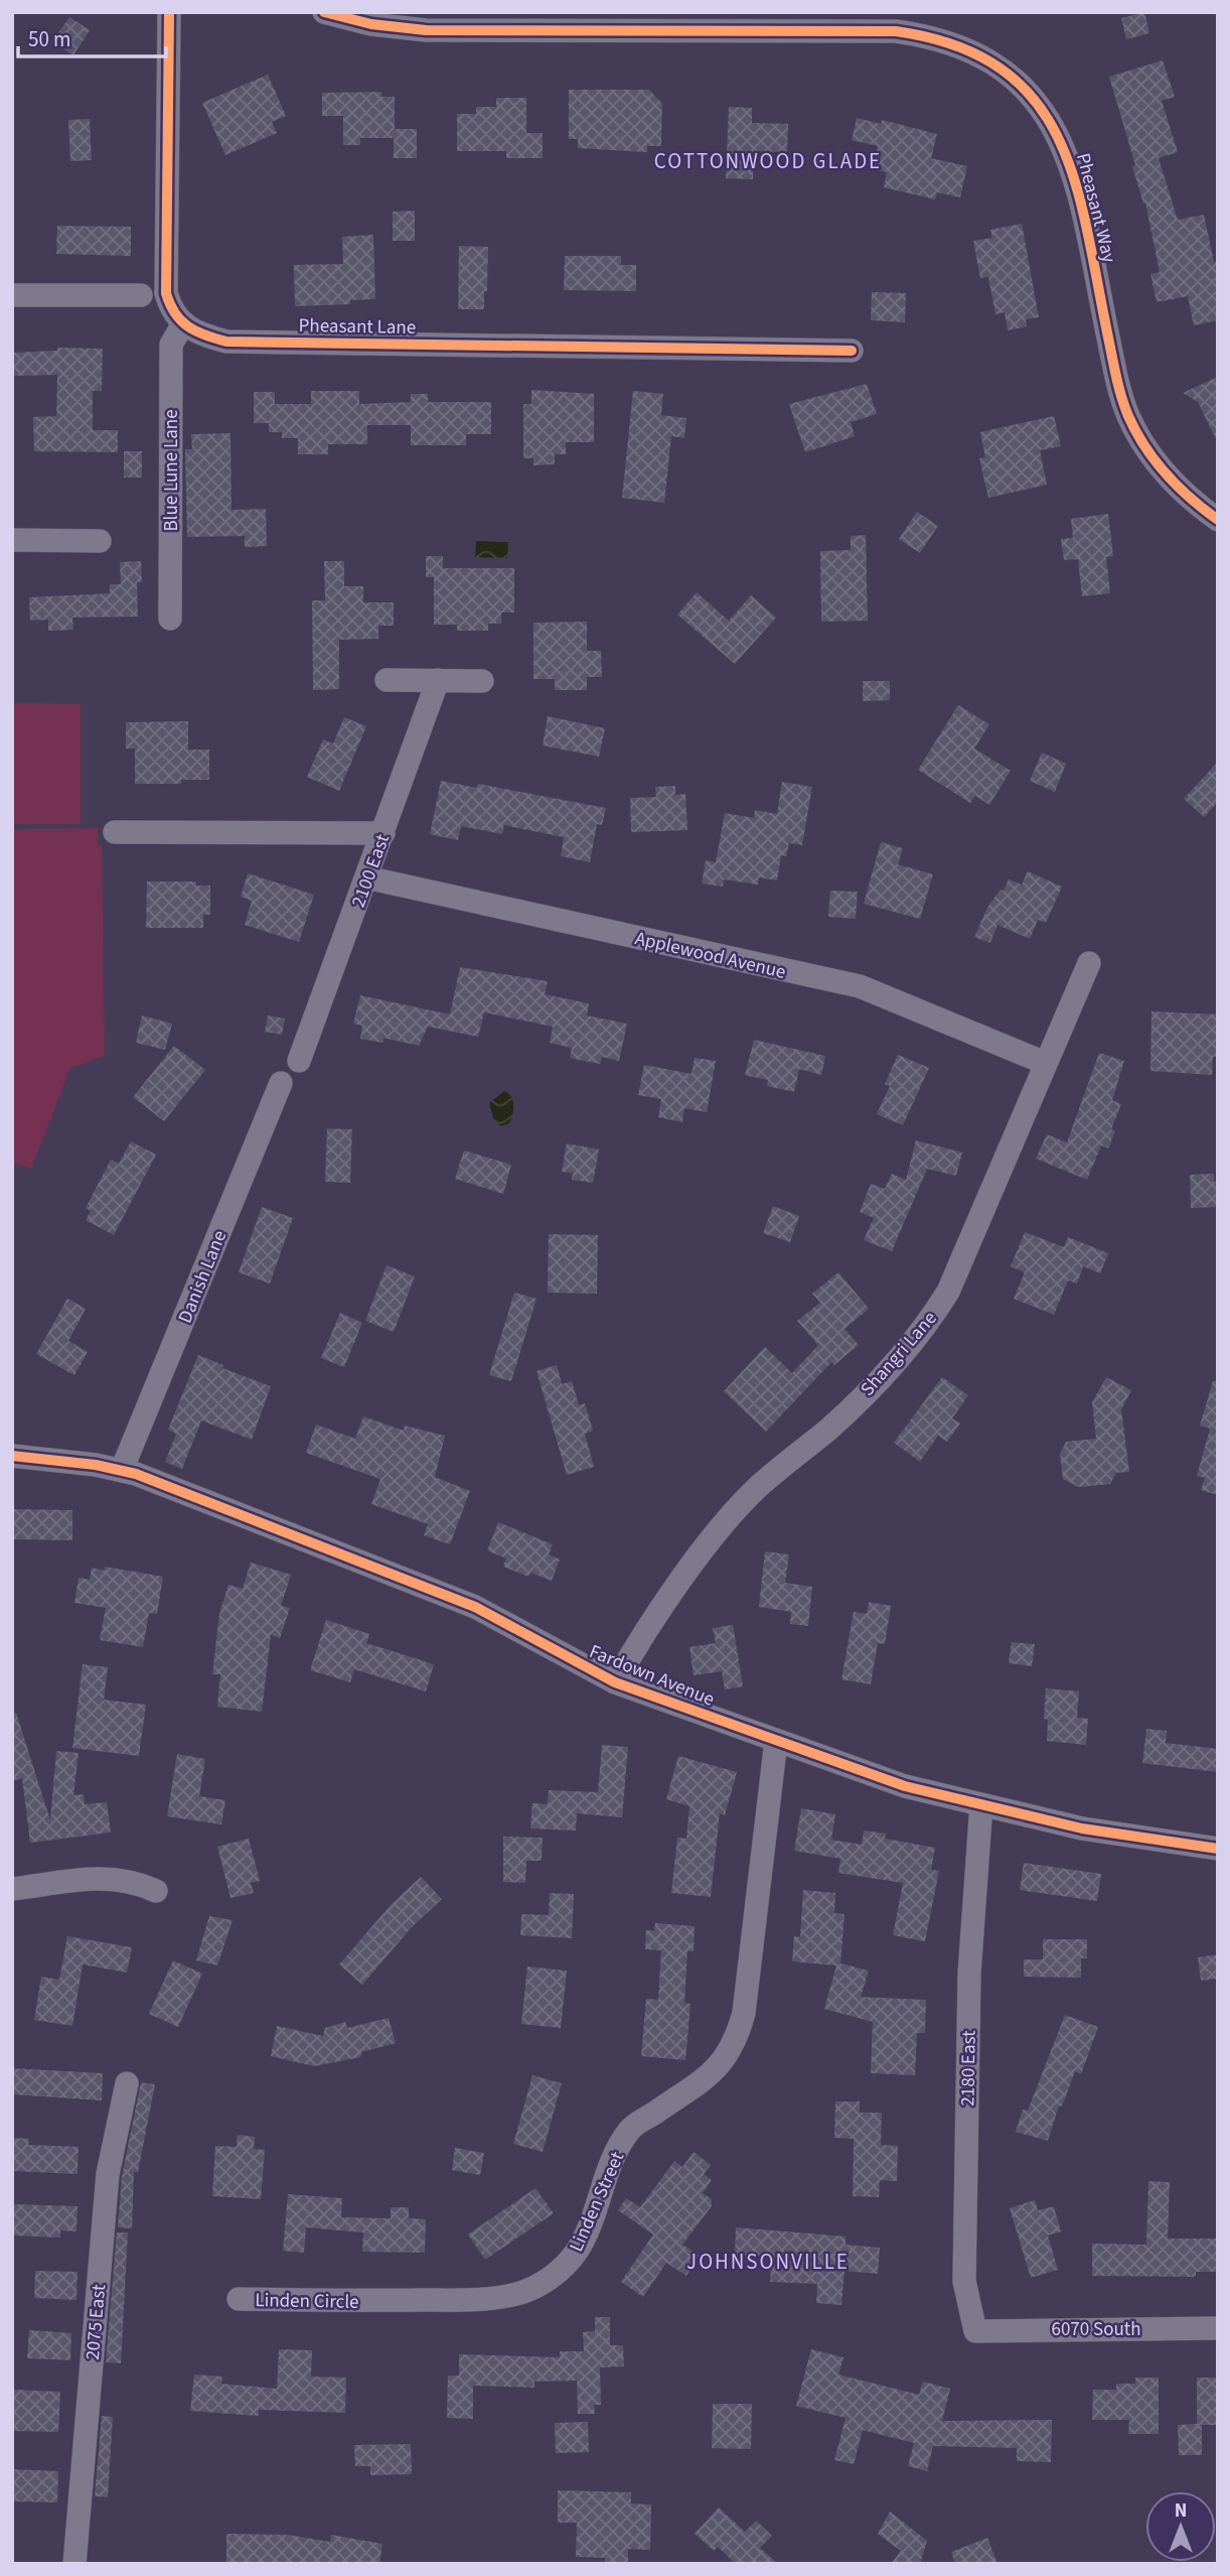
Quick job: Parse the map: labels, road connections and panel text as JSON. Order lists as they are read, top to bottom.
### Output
{
  "streets": {
    "street": [
      "Pheasant Way",
      "Pheasant Lane",
      "Blue Lune Lane",
      "2100 East",
      "Applewood Avenue",
      "Danish Lane",
      "Shangri Lane",
      "Fardown Avenue",
      "2180 East",
      "Linden Street",
      "Linden Circle",
      "2075 East",
      "6070 South"
    ]
  },
  "crossings": [
    ["Pheasant Lane", "Blue Lune Lane"],
    ["2100 East", "Applewood Avenue"],
    ["Applewood Avenue", "Shangri Lane"],
    ["Danish Lane", "Fardown Avenue"],
    ["Shangri Lane", "Fardown Avenue"],
    ["Fardown Avenue", "2180 East"],
    ["Fardown Avenue", "Linden Street"],
    ["2180 East", "6070 South"],
    ["Linden Street", "Linden Circle"]
  ],
  "districts": ["COTTONWOOD GLADE", "JOHNSONVILLE"],
  "scale_bar": "50 m",
  "north": "top"
}
